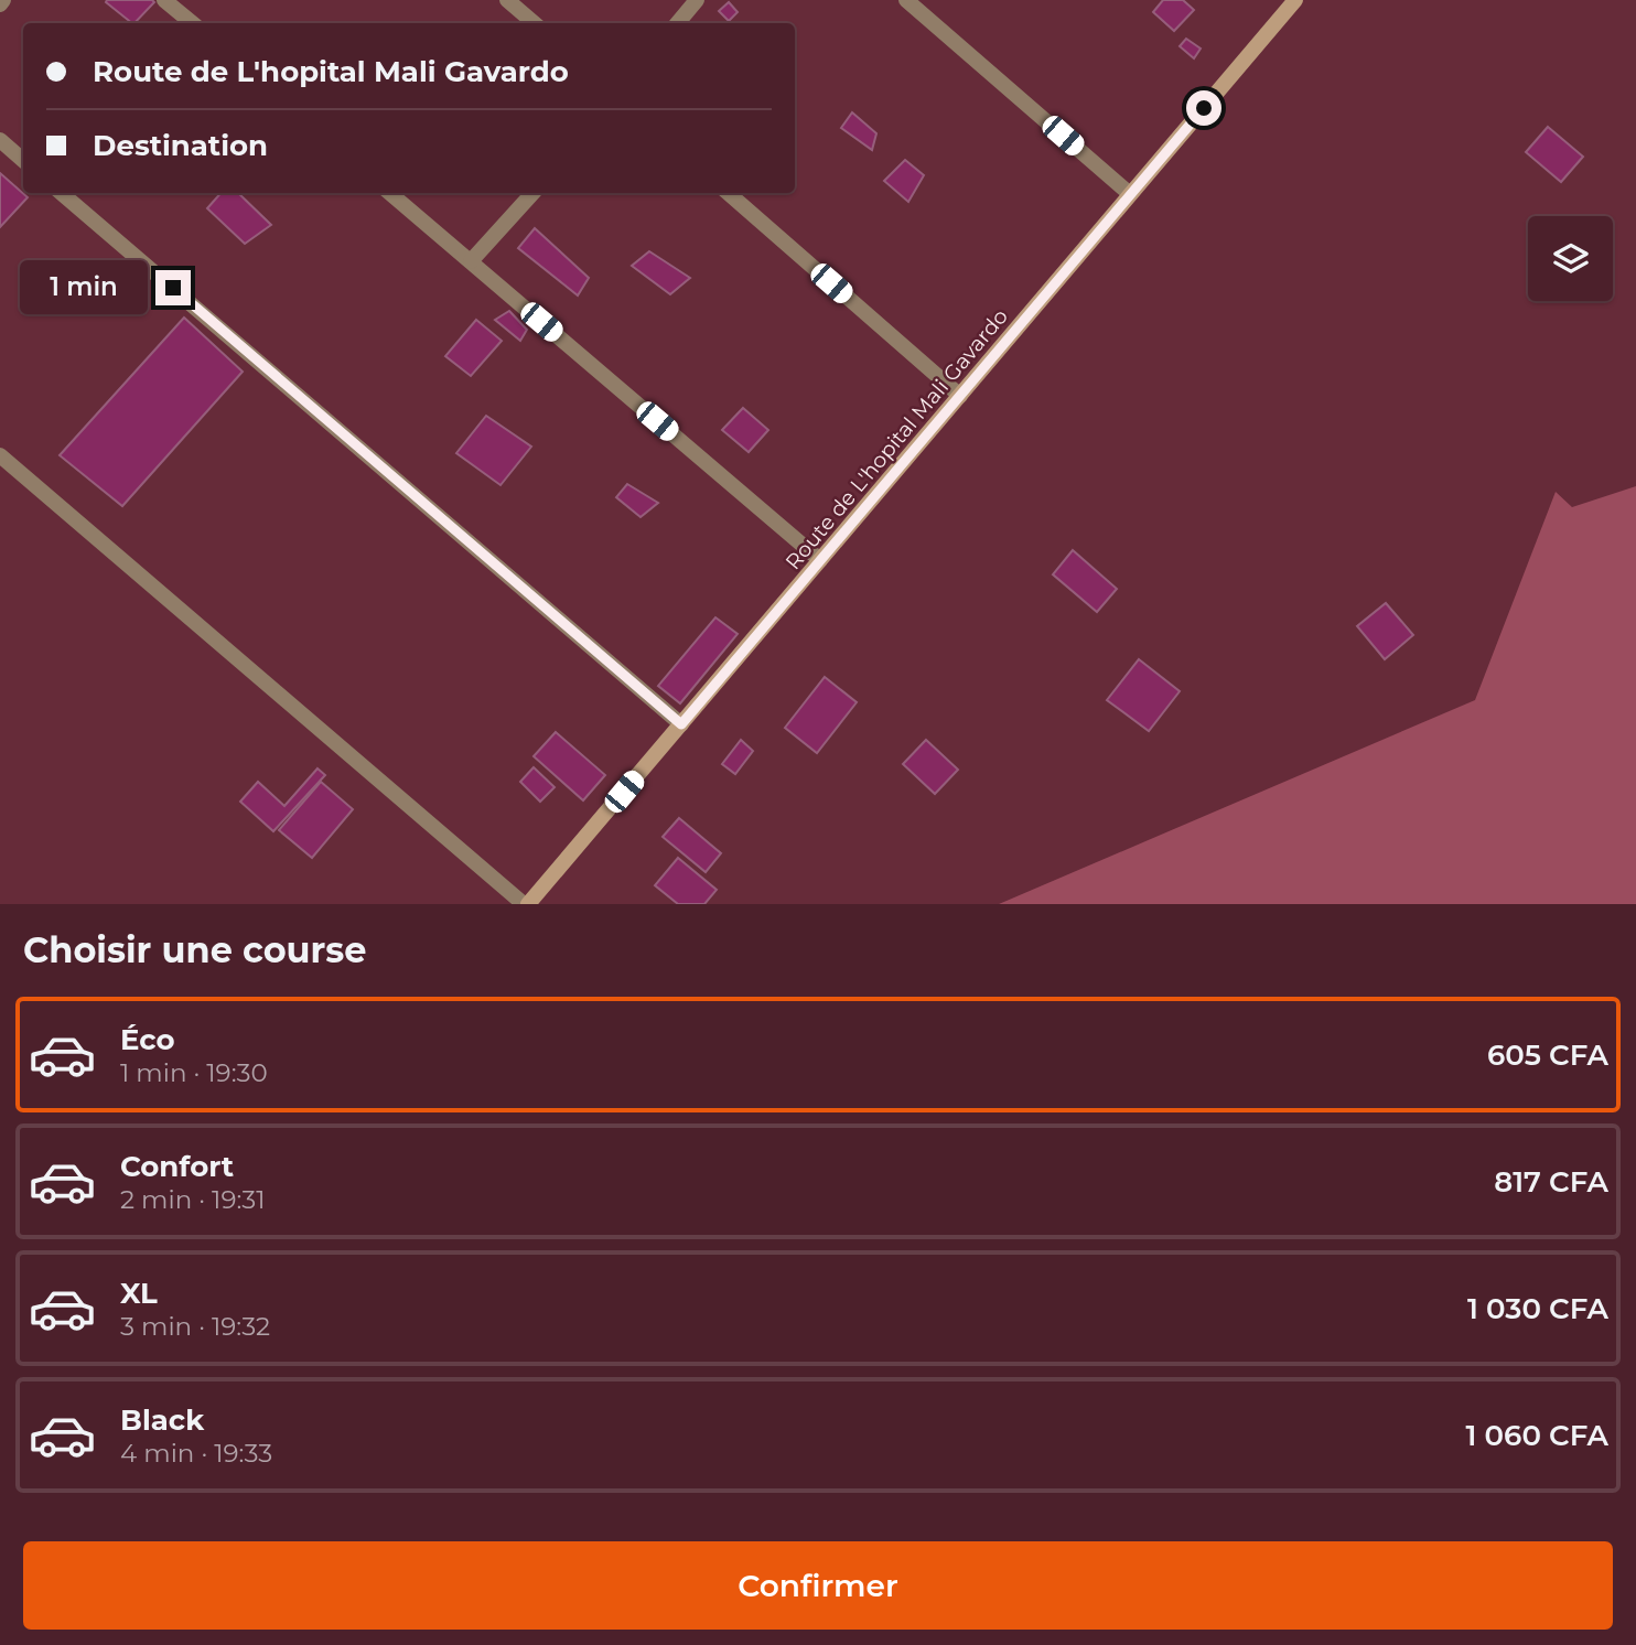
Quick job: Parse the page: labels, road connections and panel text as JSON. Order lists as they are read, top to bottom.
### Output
{
  "streets": {
    "street": ["Route de L'hopital Mali Gavardo"]
  },
  "page": {
    "banner": ["Route de L'hopital Mali Gavardo", "Destination"],
    "bubble": "1 min",
    "heading": "Choisir une course",
    "list": [
      {
        "name": "Éco",
        "note": "1 min · 19:30",
        "value": "605 CFA"
      },
      {
        "name": "Confort",
        "note": "2 min · 19:31",
        "value": "817 CFA"
      },
      {
        "name": "XL",
        "note": "3 min · 19:32",
        "value": "1 030 CFA"
      },
      {
        "name": "Black",
        "note": "4 min · 19:33",
        "value": "1 060 CFA"
      }
    ],
    "buttons": "Confirmer"
  }
}
